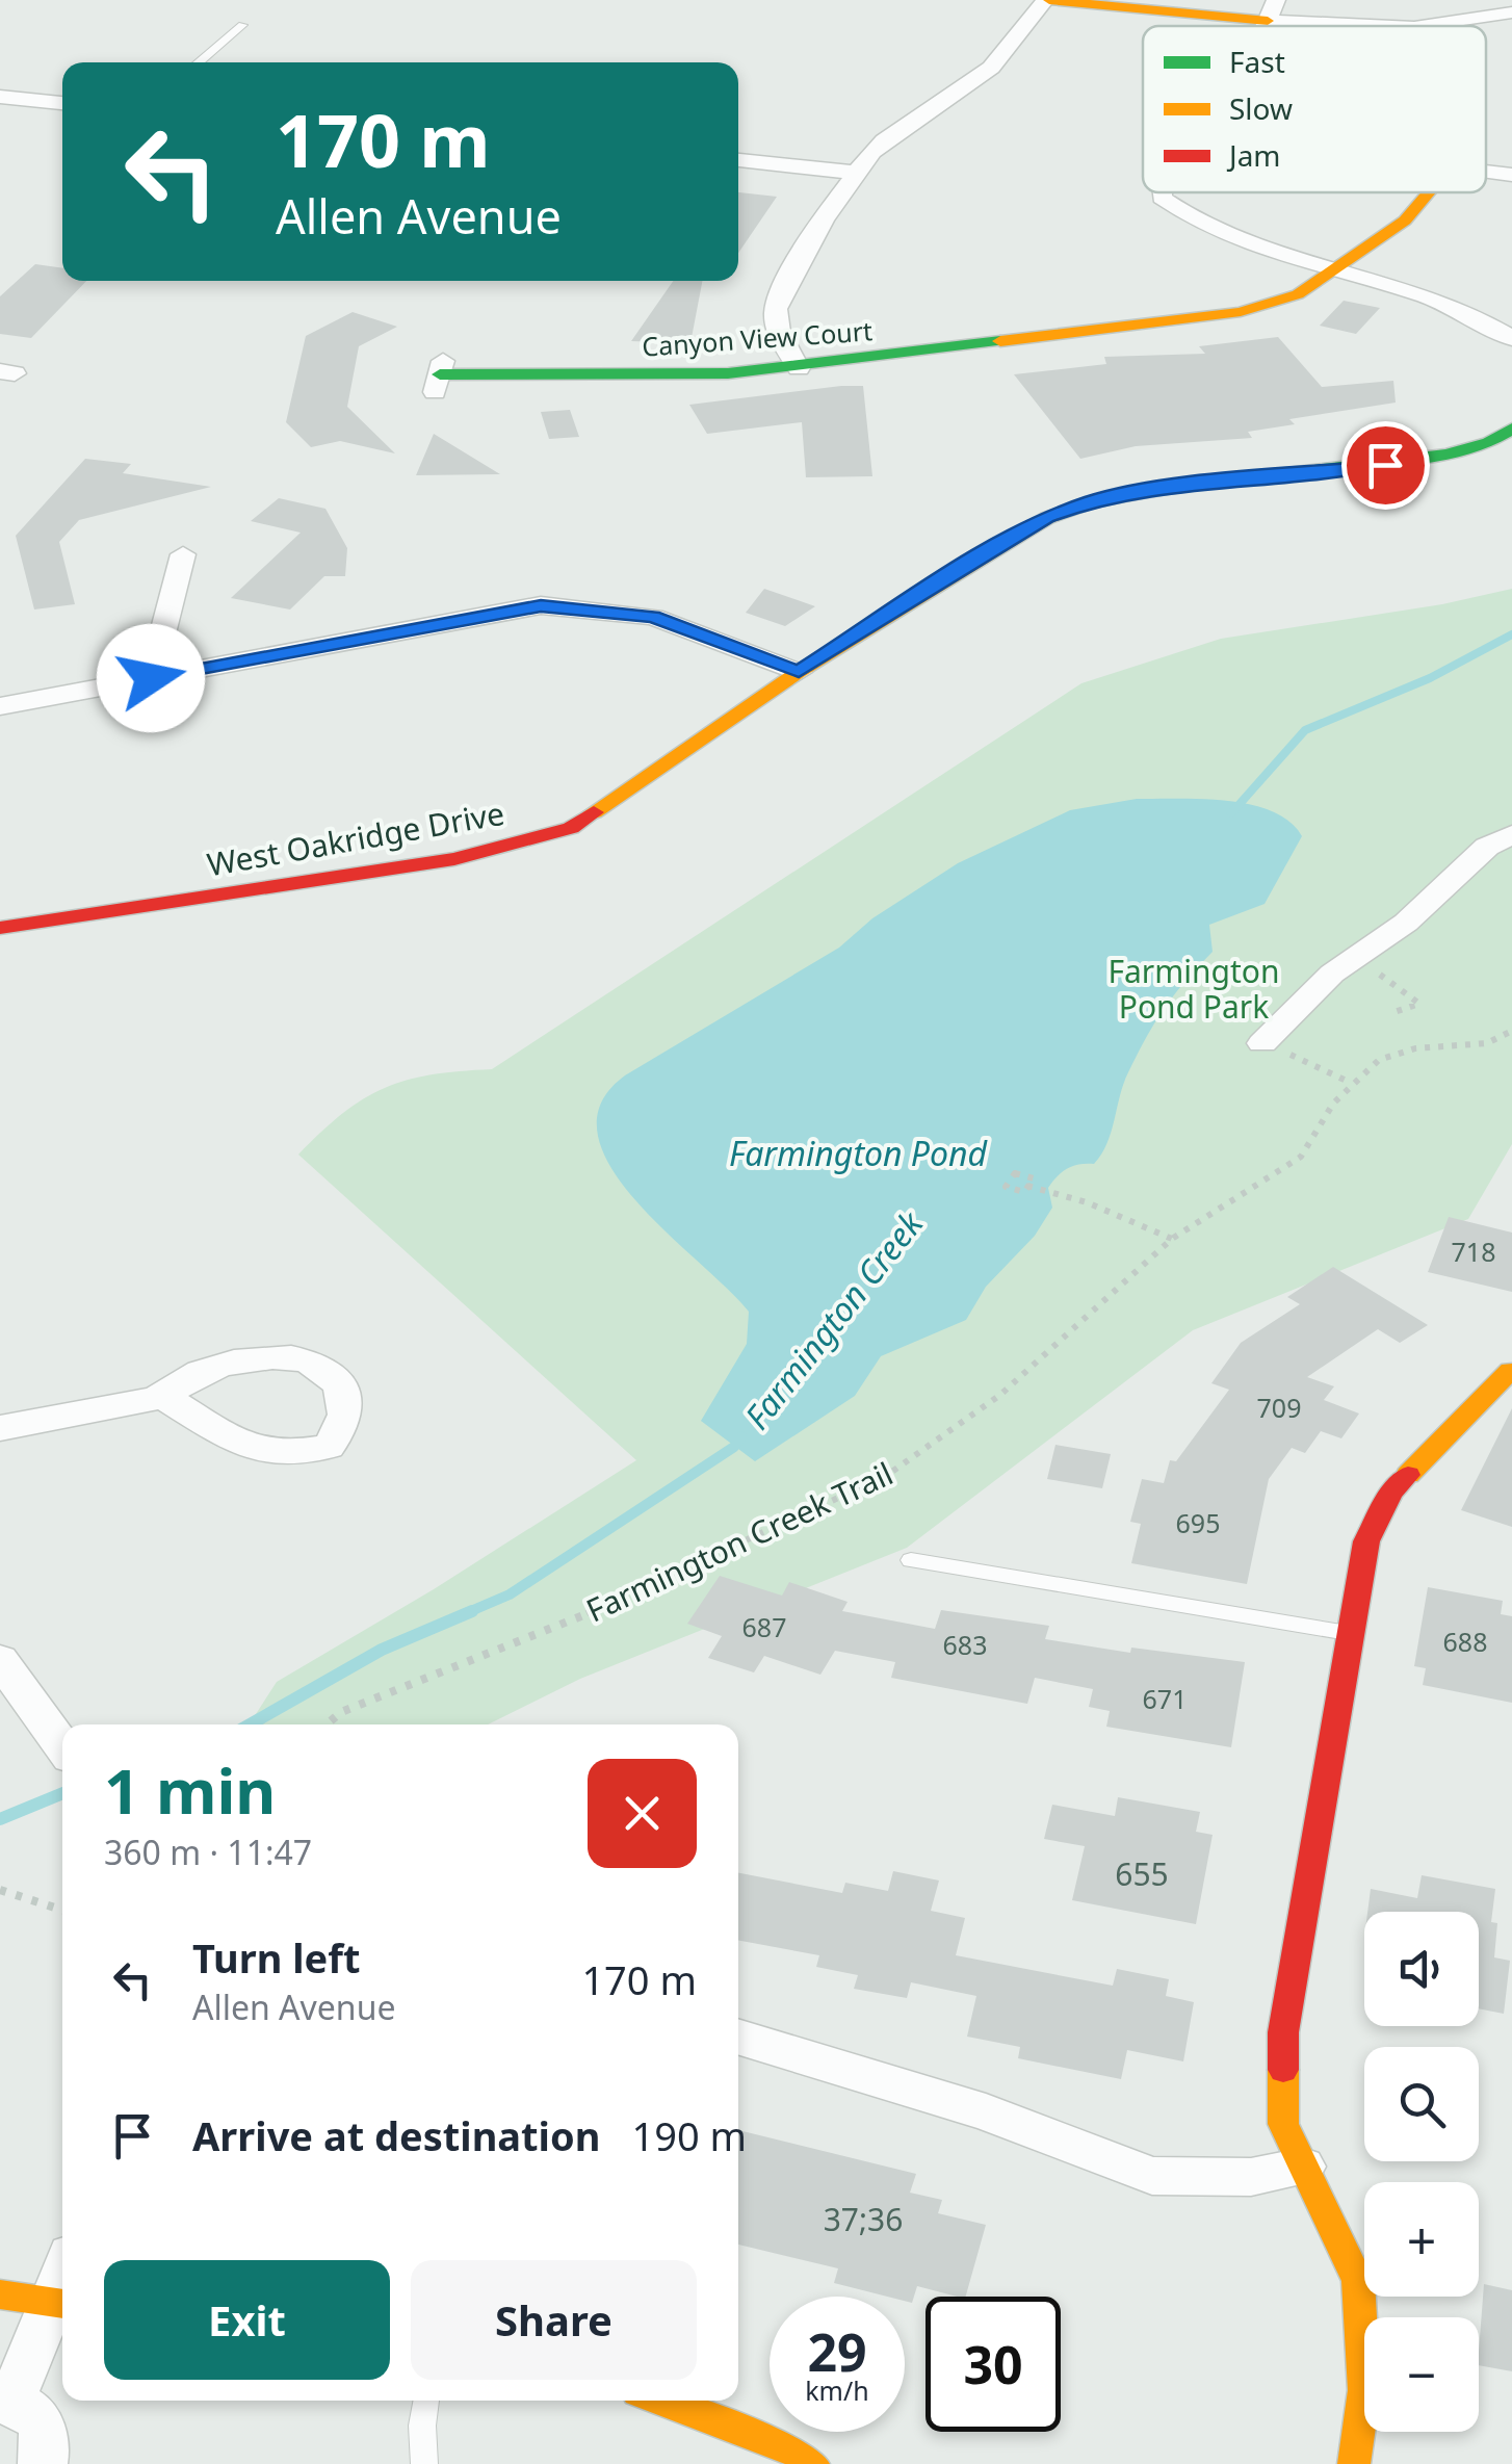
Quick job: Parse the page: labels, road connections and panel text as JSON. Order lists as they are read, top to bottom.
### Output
{
  "streets": {
    "street": ["Canyon View Court", "West Oakridge Drive"],
    "path": ["Farmington Creek Trail"]
  },
  "water": ["Farmington Pond", "Farmington Creek"],
  "parks": ["Farmington Pond Park"],
  "house_numbers": [
    "718",
    "709",
    "695",
    "687",
    "688",
    "683",
    "671",
    "655",
    "37;36"
  ],
  "legend": ["Fast", "Slow", "Jam"],
  "page": {
    "turn": ["170 m", "Allen Avenue"],
    "heading": ["1 min", "360 m · 11:47"],
    "list": [
      {
        "name": "Turn left",
        "note": "Allen Avenue",
        "value": "170 m"
      },
      {
        "name": "Arrive at destination",
        "value": "190 m"
      }
    ],
    "map_buttons": ["+", "−"],
    "buttons": ["Exit", "Share"],
    "speed": "29 km/h",
    "limit": "30"
  }
}
